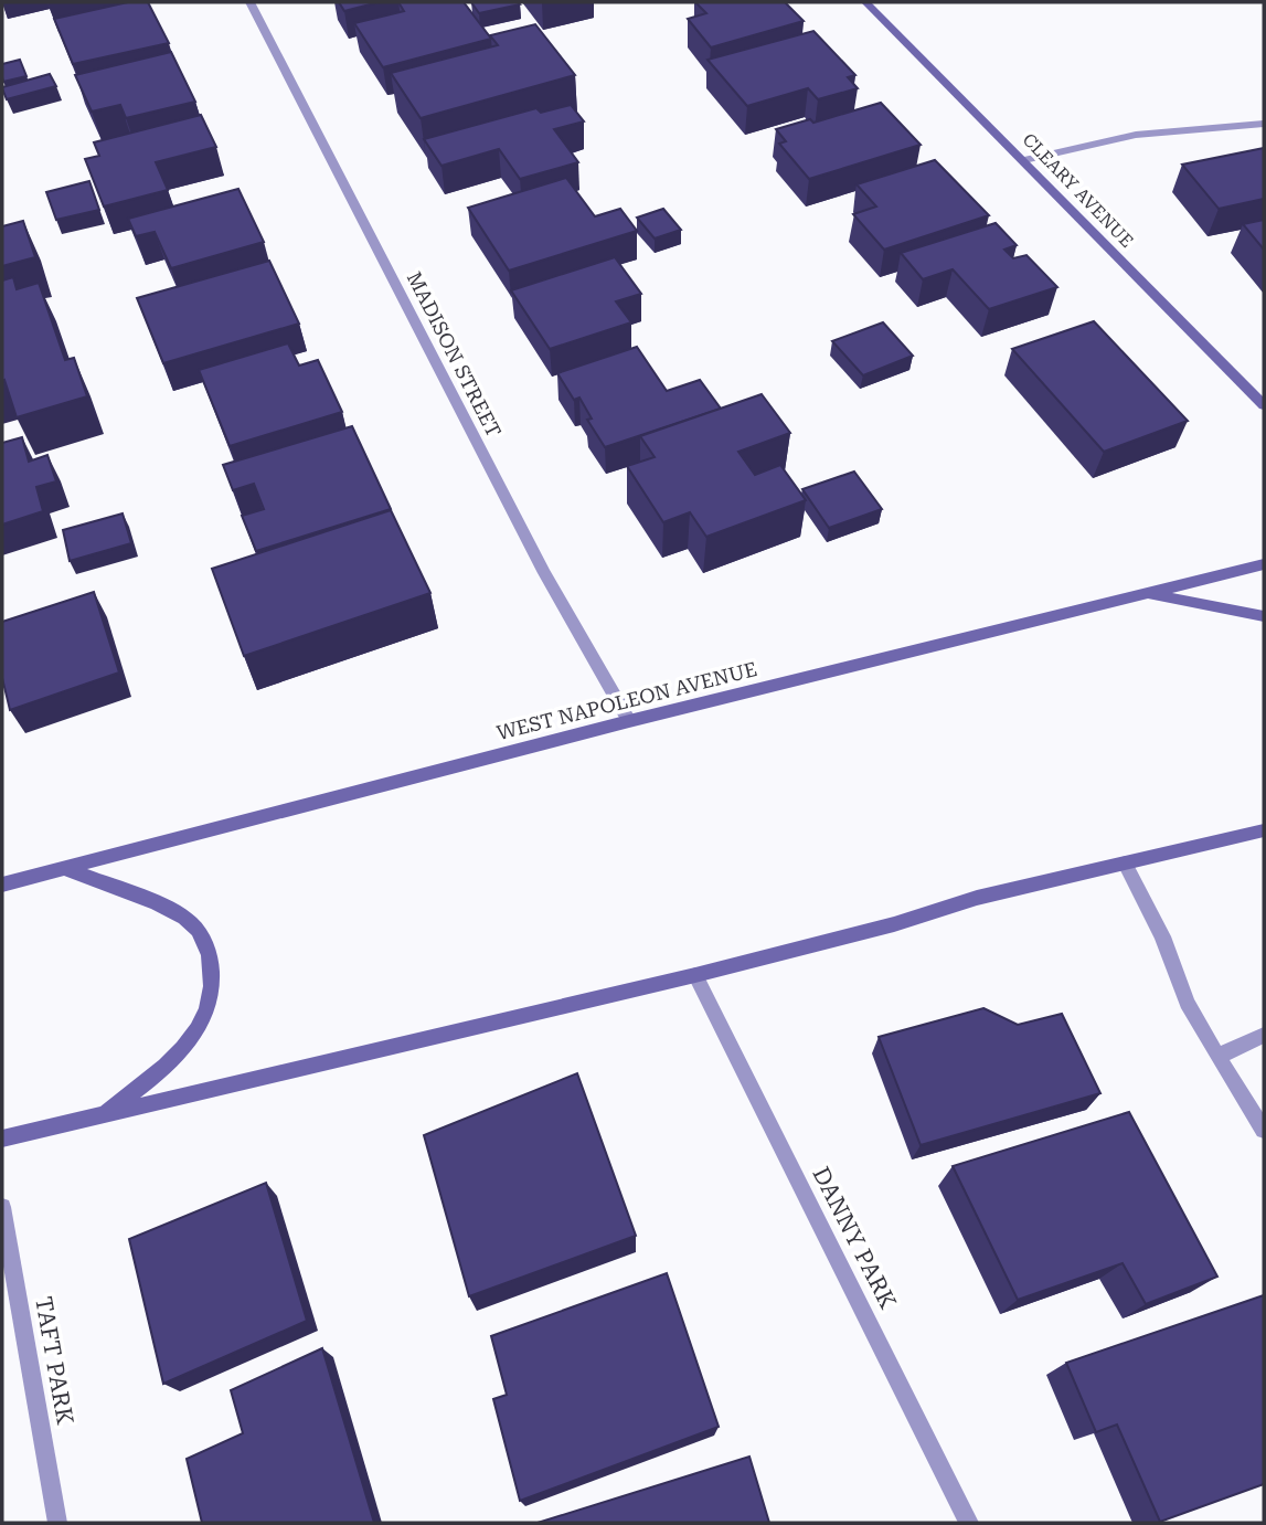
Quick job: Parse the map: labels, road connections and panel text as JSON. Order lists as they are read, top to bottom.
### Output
{
  "streets": {
    "main road": ["CLEARY AVENUE", "WEST NAPOLEON AVENUE"],
    "street": ["MADISON STREET", "DANNY PARK", "TAFT PARK"]
  },
  "crossings": [
    ["MADISON STREET", "WEST NAPOLEON AVENUE"]
  ]
}
